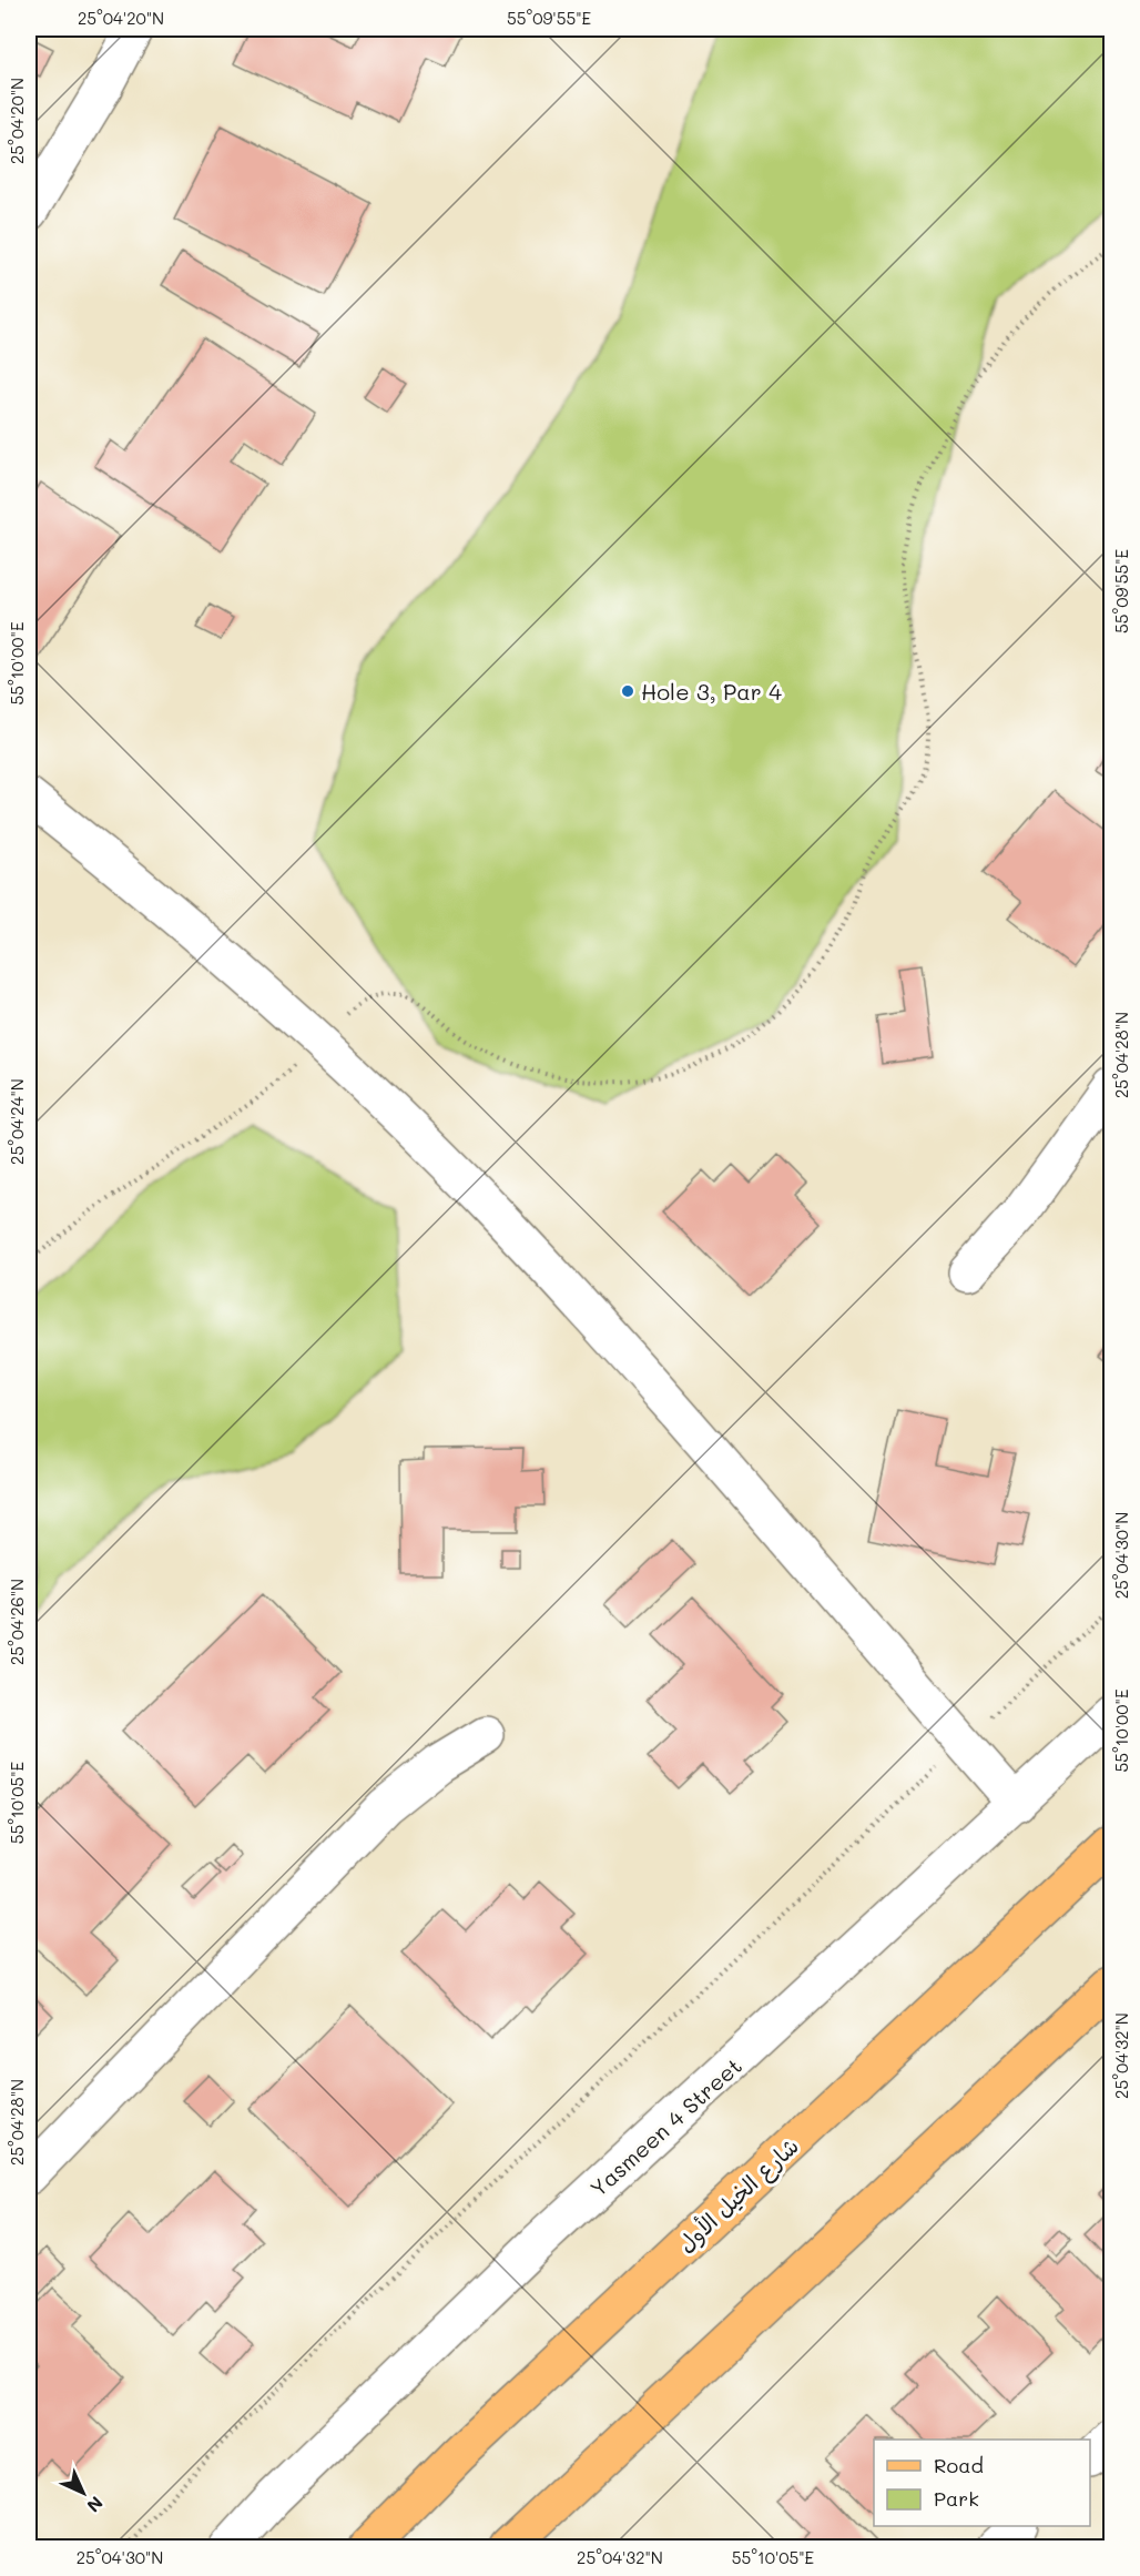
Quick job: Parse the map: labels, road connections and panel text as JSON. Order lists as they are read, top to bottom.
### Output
{
  "streets": {
    "main road": ["شارع الخيل الأول"],
    "street": ["Yasmeen 4 Street"]
  },
  "places": ["Hole 3, Par 4"],
  "legend": ["Road", "Park"],
  "north": "bottom right",
  "coordinates": [
    "25°04'20\"N",
    "55°09'55\"E",
    "55°10'00\"E",
    "25°04'28\"N",
    "25°04'24\"N",
    "25°04'30\"N",
    "25°04'26\"N",
    "55°10'05\"E",
    "25°04'32\"N"
  ]
}
